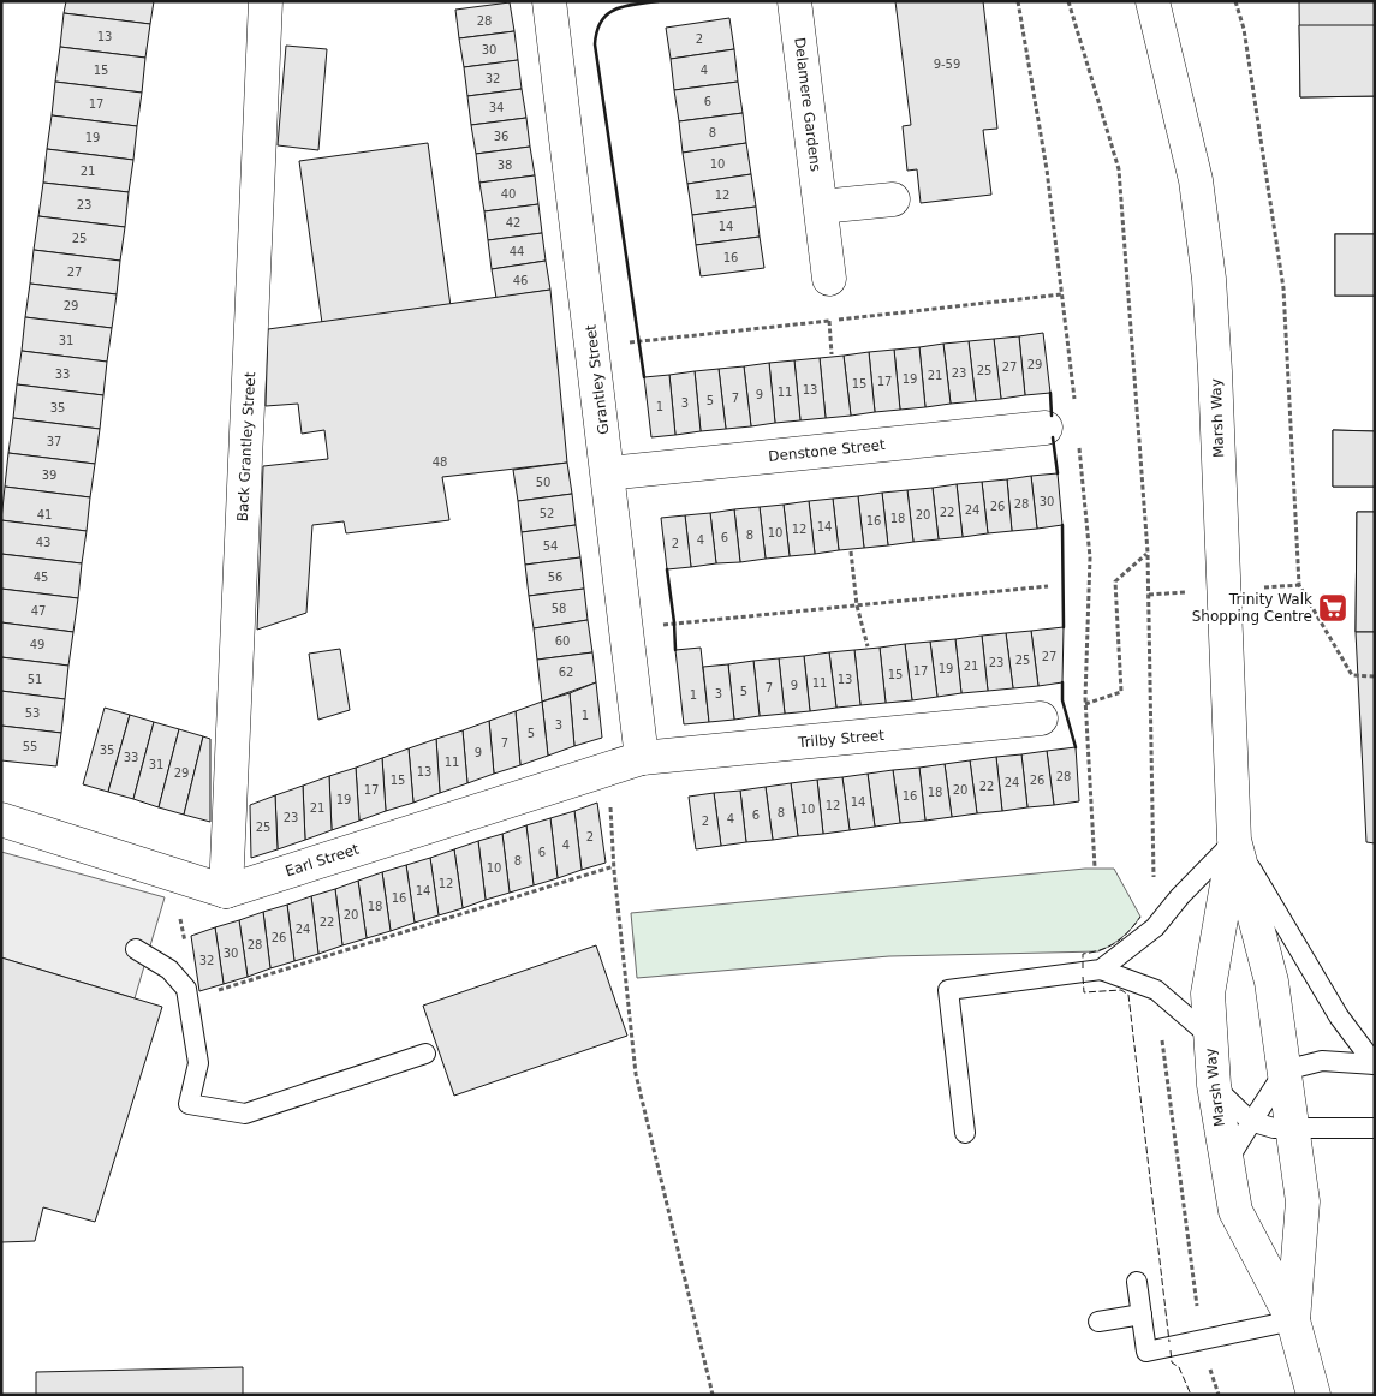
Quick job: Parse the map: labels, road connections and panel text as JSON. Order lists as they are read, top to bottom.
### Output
{
  "streets": {
    "main road": [
      "Delamere Gardens",
      "Grantley Street",
      "Marsh Way",
      "Back Grantley Street",
      "Denstone Street",
      "Trilby Street",
      "Earl Street"
    ]
  },
  "crossings": [
    ["Grantley Street", "Denstone Street"],
    ["Grantley Street", "Trilby Street"],
    ["Grantley Street", "Earl Street"],
    ["Back Grantley Street", "Earl Street"],
    ["Trilby Street", "Earl Street"]
  ],
  "places": {
    "supermarket": ["Trinity Walk Shopping Centre"]
  },
  "house_numbers": [
    "28",
    "13",
    "2",
    "30",
    "9-59",
    "15",
    "4",
    "32",
    "6",
    "17",
    "34",
    "8",
    "36",
    "19",
    "10",
    "38",
    "21",
    "40",
    "12",
    "23",
    "42",
    "14",
    "25",
    "44",
    "16",
    "27",
    "46",
    "29",
    "31",
    "29",
    "27",
    "25",
    "23",
    "33",
    "21",
    "19",
    "17",
    "15",
    "13",
    "11",
    "9",
    "7",
    "5",
    "3",
    "1",
    "35",
    "37",
    "48",
    "39",
    "50",
    "30",
    "28",
    "26",
    "24",
    "22",
    "52",
    "41",
    "20",
    "18",
    "16",
    "14",
    "12",
    "10",
    "8",
    "6",
    "4",
    "43",
    "2",
    "54",
    "45",
    "56",
    "58",
    "47",
    "60",
    "49",
    "27",
    "25",
    "23",
    "21",
    "19",
    "17",
    "62",
    "15",
    "51",
    "13",
    "11",
    "9",
    "7",
    "5",
    "3",
    "1",
    "53",
    "1",
    "3",
    "5",
    "7",
    "55",
    "35",
    "9",
    "33",
    "11",
    "31",
    "13",
    "29",
    "28",
    "15",
    "26",
    "24",
    "22",
    "17",
    "20",
    "18",
    "16",
    "19",
    "14",
    "12",
    "21",
    "10",
    "8",
    "6",
    "23",
    "4",
    "2",
    "25",
    "2",
    "4",
    "6",
    "8",
    "10",
    "12",
    "14",
    "16",
    "18",
    "20",
    "22",
    "24",
    "26",
    "28",
    "30",
    "32"
  ]
}
